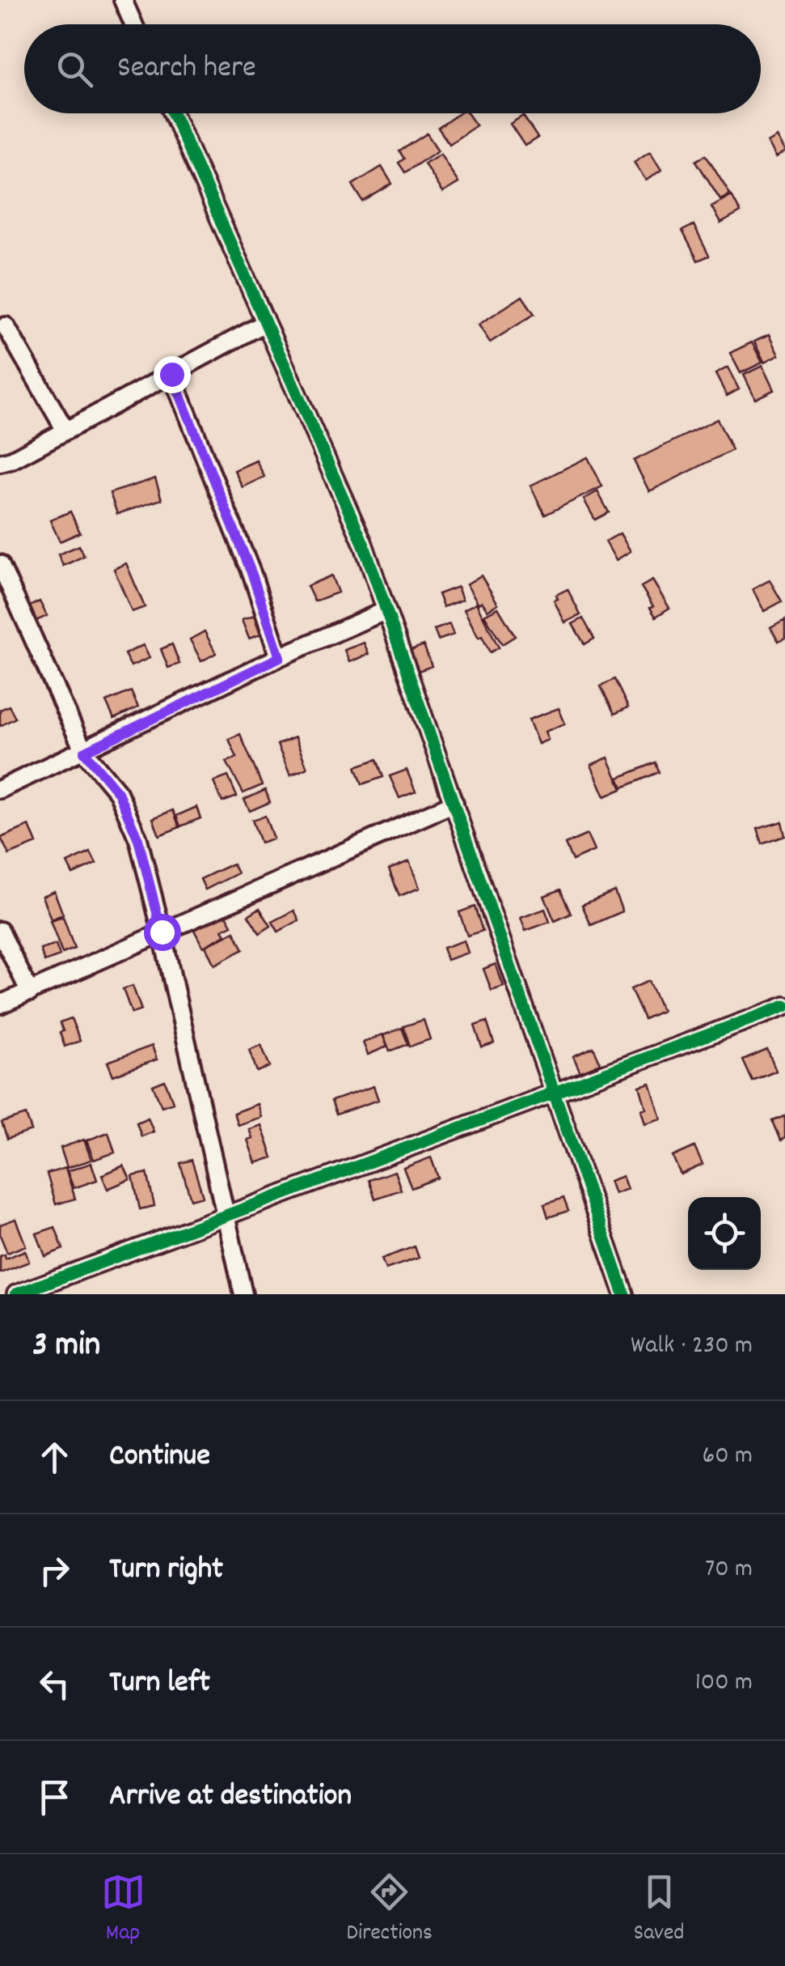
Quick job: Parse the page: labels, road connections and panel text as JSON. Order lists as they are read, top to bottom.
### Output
{
  "page": {
    "search": "Search here",
    "heading": ["3 min", "Walk · 230 m"],
    "list": [
      ["Continue", "60 m"],
      ["Turn right", "70 m"],
      ["Turn left", "100 m"],
      "Arrive at destination"
    ],
    "nav": ["Map", "Directions", "Saved"]
  }
}
